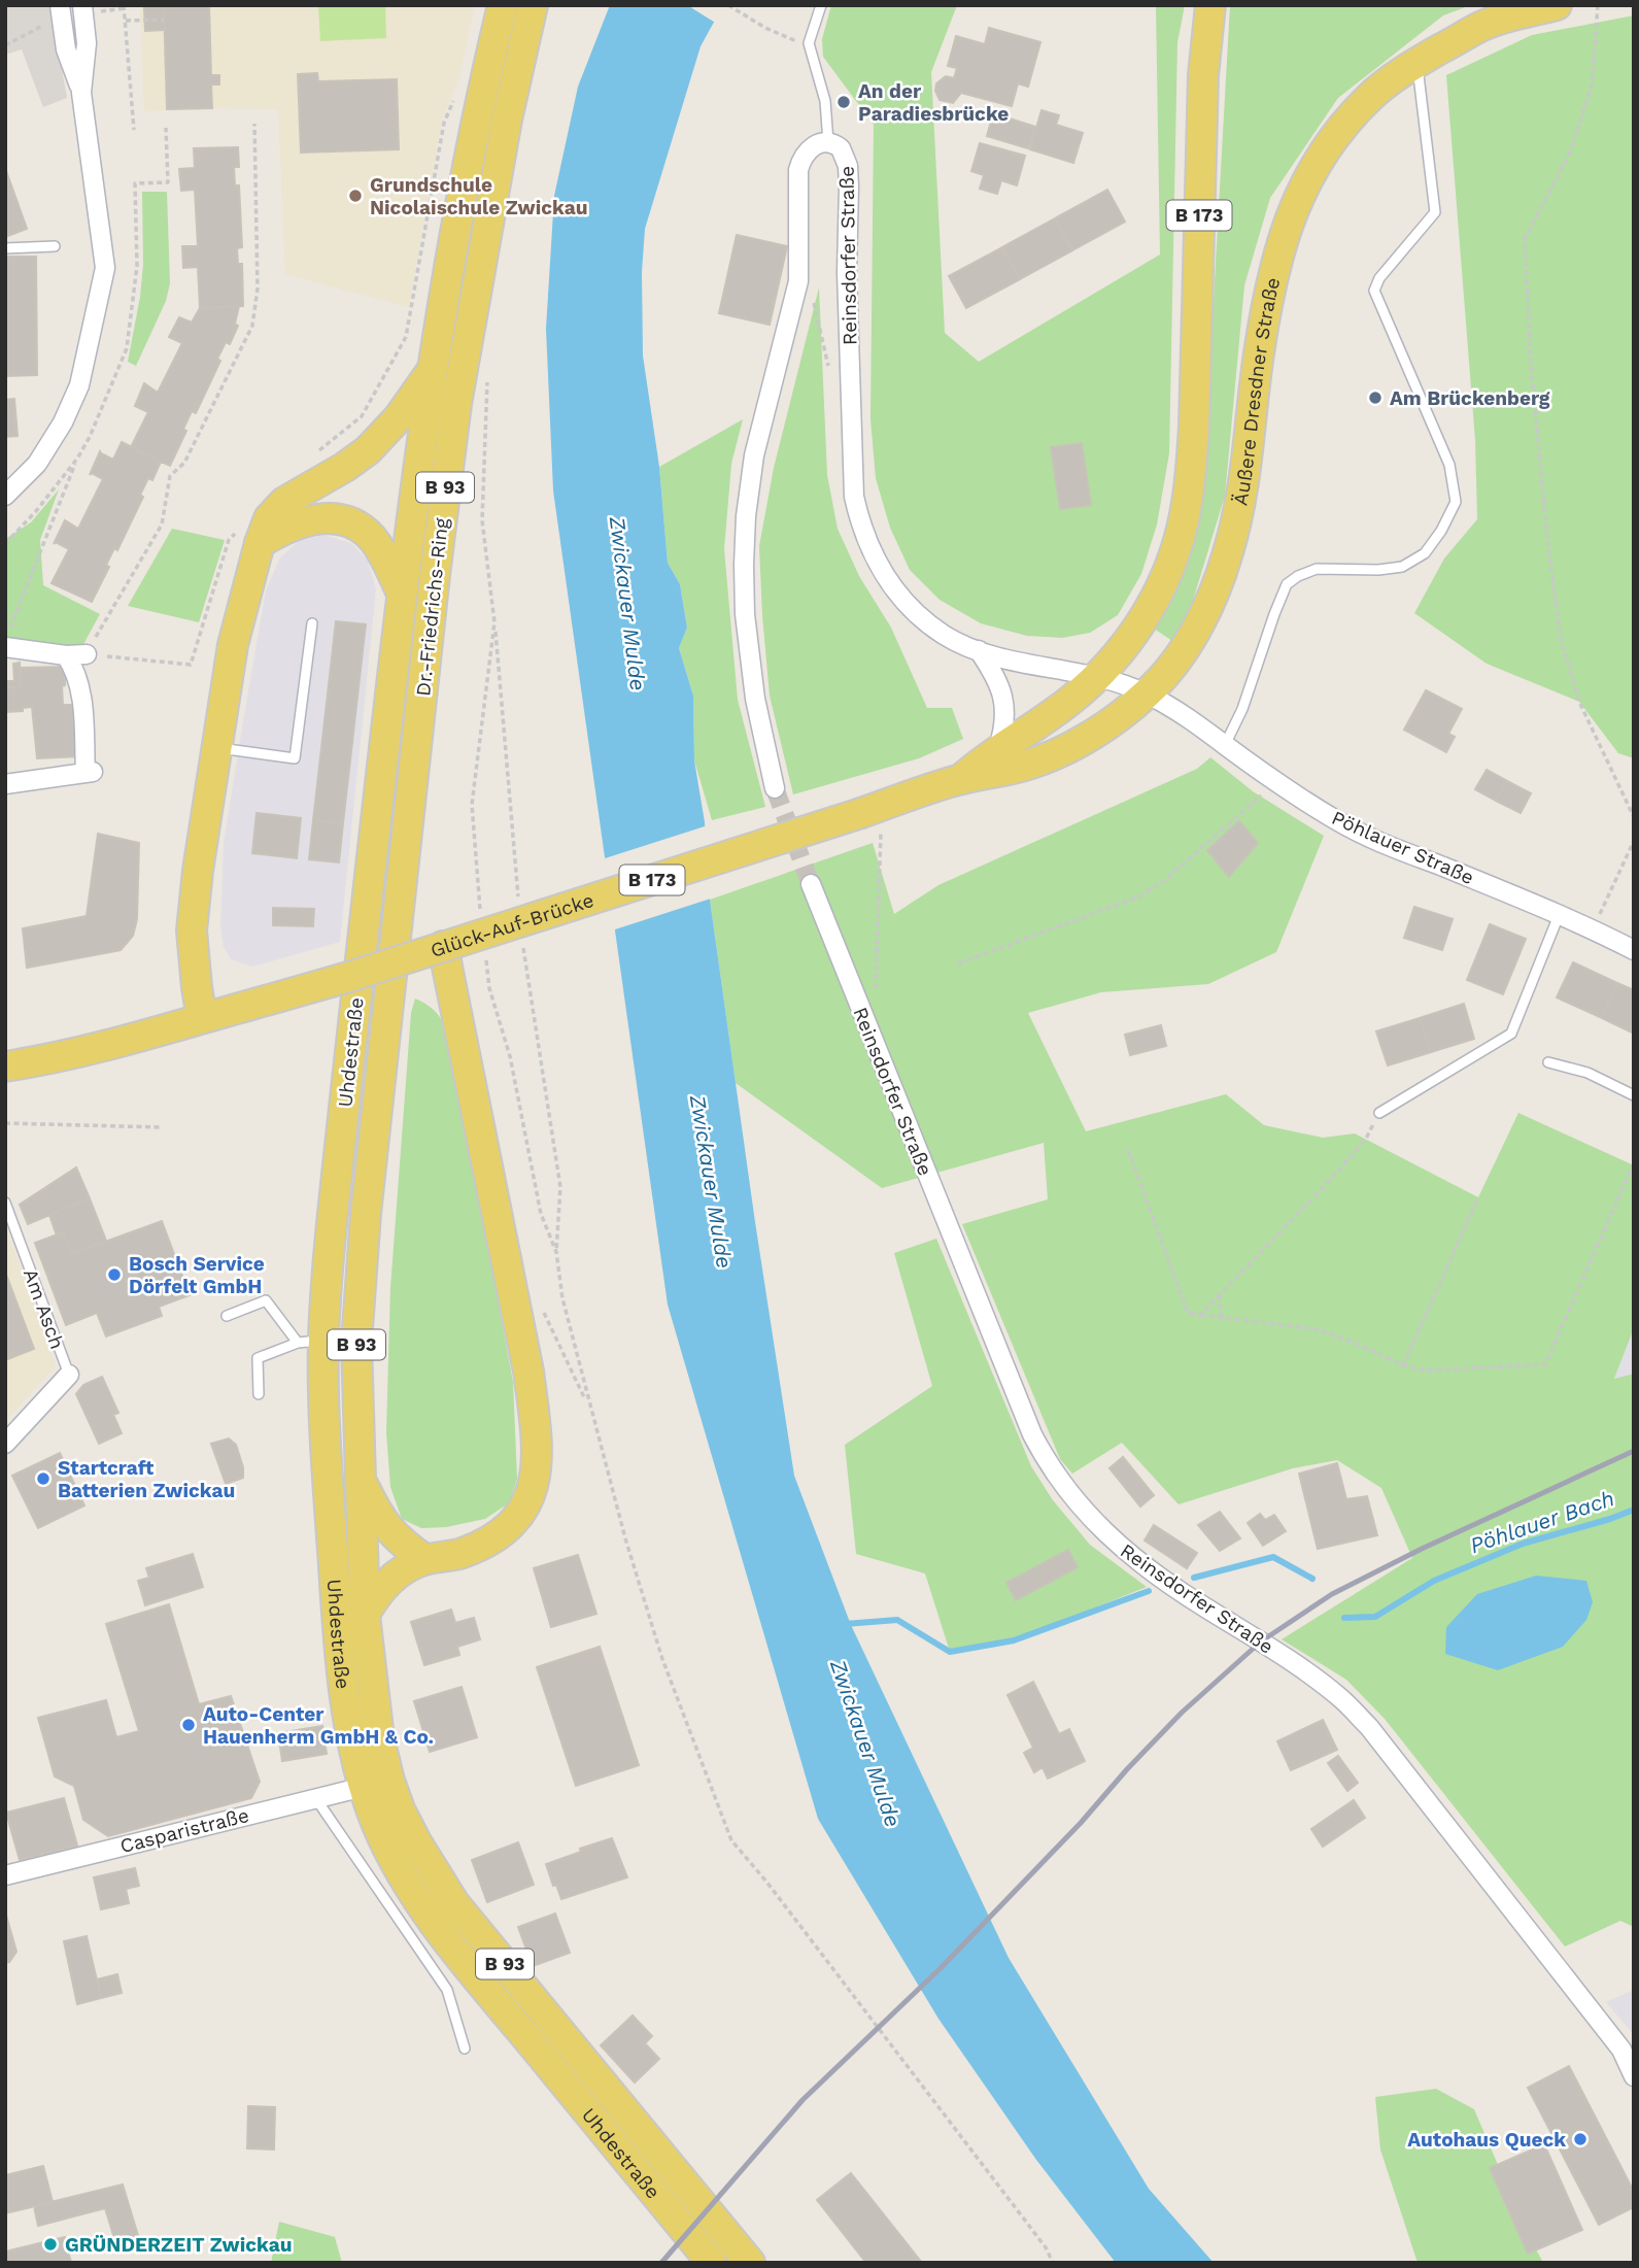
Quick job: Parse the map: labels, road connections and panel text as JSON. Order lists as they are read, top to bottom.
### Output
{
  "streets": {
    "main road": [
      "B 173",
      "Äußere Dresdner Straße",
      "B 93",
      "Dr.-Friedrichs-Ring",
      "Glück-Auf-Brücke",
      "Uhdestraße"
    ],
    "street": ["Reinsdorfer Straße", "Pöhlauer Straße", "Casparistraße"],
    "lane": ["Am Asch"]
  },
  "crossings": [
    ["B 173", "Glück-Auf-Brücke"],
    ["Reinsdorfer Straße", "Äußere Dresdner Straße"],
    ["Reinsdorfer Straße", "Pöhlauer Straße"],
    ["Äußere Dresdner Straße", "Pöhlauer Straße"],
    ["Äußere Dresdner Straße", "Glück-Auf-Brücke"],
    ["Dr.-Friedrichs-Ring", "Uhdestraße"],
    ["Uhdestraße", "Casparistraße"]
  ],
  "water": ["Zwickauer Mulde", "Pöhlauer Bach"],
  "places": [
    "An der Paradiesbrücke",
    "Grundschule Nicolaischule Zwickau",
    "Am Brückenberg",
    "Bosch Service Dörfelt GmbH",
    "Startcraft Batterien Zwickau",
    "Auto-Center Hauenherm GmbH & Co.",
    "Autohaus Queck",
    "GRÜNDERZEIT Zwickau"
  ]
}
